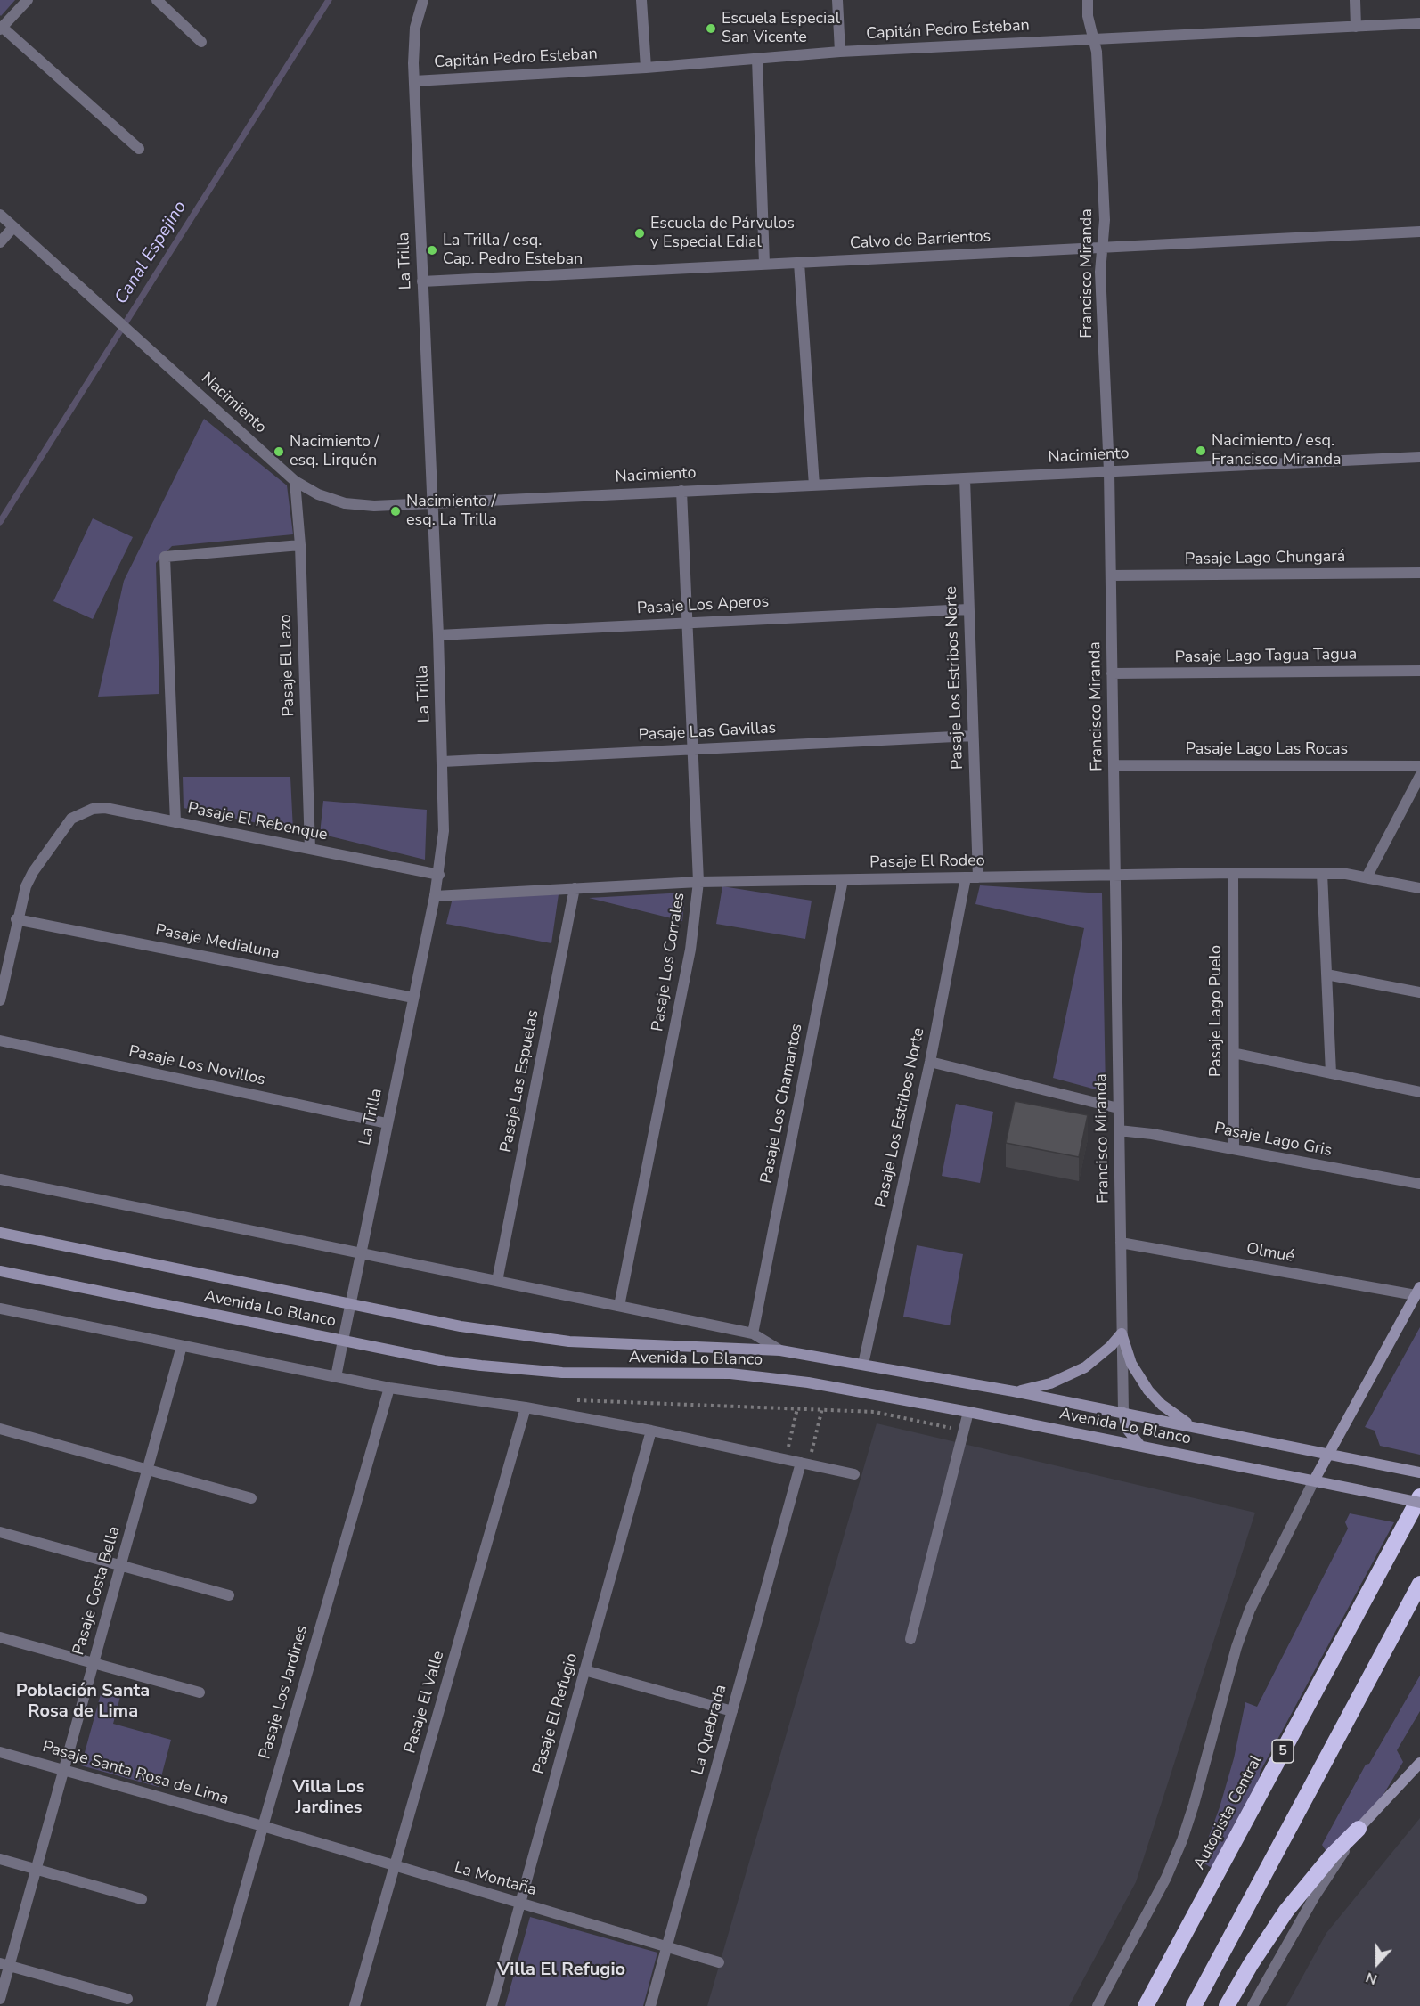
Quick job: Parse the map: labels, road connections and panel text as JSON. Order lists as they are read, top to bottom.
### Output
{
  "streets": {
    "highway": ["5", "Autopista Central"],
    "main road": ["Avenida Lo Blanco"],
    "street": [
      "Capitán Pedro Esteban",
      "Calvo de Barrientos",
      "La Trilla",
      "Francisco Miranda",
      "Nacimiento",
      "Pasaje Lago Chungará",
      "Pasaje Los Aperos",
      "Pasaje Lago Tagua Tagua",
      "Pasaje El Lazo",
      "Pasaje Los Estribos Norte",
      "Pasaje Las Gavillas",
      "Pasaje Lago Las Rocas",
      "Pasaje El Rebenque",
      "Pasaje El Rodeo",
      "Pasaje Medialuna",
      "Pasaje Los Corrales",
      "Pasaje Lago Puelo",
      "Pasaje Los Novillos",
      "Pasaje Las Espuelas",
      "Pasaje Los Chamantos",
      "Pasaje Lago Gris",
      "Olmué",
      "Pasaje Costa Bella",
      "Pasaje Los Jardines",
      "Pasaje El Valle",
      "Pasaje El Refugio",
      "La Quebrada",
      "Pasaje Santa Rosa de Lima",
      "La Montaña"
    ]
  },
  "crossings": [
    ["Capitán Pedro Esteban", "La Trilla"],
    ["Capitán Pedro Esteban", "Francisco Miranda"],
    ["Calvo de Barrientos", "La Trilla"],
    ["Calvo de Barrientos", "Francisco Miranda"],
    ["La Trilla", "Nacimiento"],
    ["La Trilla", "Pasaje Los Aperos"],
    ["La Trilla", "Pasaje Las Gavillas"],
    ["La Trilla", "Pasaje El Rebenque"],
    ["La Trilla", "Pasaje El Rodeo"],
    ["La Trilla", "Pasaje Medialuna"],
    ["La Trilla", "Pasaje Los Novillos"],
    ["La Trilla", "Avenida Lo Blanco"],
    ["Francisco Miranda", "Nacimiento"],
    ["Francisco Miranda", "Pasaje Lago Chungará"],
    ["Francisco Miranda", "Pasaje Lago Tagua Tagua"],
    ["Francisco Miranda", "Pasaje Lago Las Rocas"],
    ["Francisco Miranda", "Pasaje El Rodeo"],
    ["Francisco Miranda", "Pasaje Lago Gris"],
    ["Francisco Miranda", "Olmué"],
    ["Francisco Miranda", "Avenida Lo Blanco"],
    ["Nacimiento", "Pasaje El Lazo"],
    ["Nacimiento", "Pasaje Los Estribos Norte"],
    ["Nacimiento", "Pasaje Los Corrales"],
    ["Pasaje Los Aperos", "Pasaje Los Estribos Norte"],
    ["Pasaje Los Aperos", "Pasaje Los Corrales"],
    ["Pasaje El Lazo", "Pasaje El Rebenque"],
    ["Pasaje Los Estribos Norte", "Pasaje Las Gavillas"],
    ["Pasaje Los Estribos Norte", "Pasaje El Rodeo"],
    ["Pasaje Los Estribos Norte", "Avenida Lo Blanco"],
    ["Pasaje Las Gavillas", "Pasaje Los Corrales"],
    ["Pasaje El Rebenque", "Pasaje Medialuna"],
    ["Pasaje El Rodeo", "Pasaje Los Corrales"],
    ["Pasaje El Rodeo", "Pasaje Lago Puelo"],
    ["Pasaje El Rodeo", "Pasaje Las Espuelas"],
    ["Pasaje El Rodeo", "Pasaje Los Chamantos"],
    ["Pasaje Los Corrales", "Avenida Lo Blanco"],
    ["Pasaje Lago Puelo", "Pasaje Lago Gris"],
    ["Pasaje Las Espuelas", "Avenida Lo Blanco"],
    ["Pasaje Los Chamantos", "Avenida Lo Blanco"],
    ["Pasaje Costa Bella", "Pasaje Santa Rosa de Lima"],
    ["Pasaje Los Jardines", "Pasaje Santa Rosa de Lima"],
    ["Pasaje Los Jardines", "La Montaña"],
    ["Pasaje El Valle", "La Montaña"],
    ["Pasaje El Refugio", "La Montaña"],
    ["La Quebrada", "La Montaña"],
    ["Pasaje Santa Rosa de Lima", "La Montaña"]
  ],
  "districts": ["Población Santa Rosa de Lima", "Villa Los Jardines", "Villa El Refugio"],
  "water": ["Canal Espejino"],
  "places": [
    "Escuela Especial San Vicente",
    "Escuela de Párvulos y Especial Edial",
    "La Trilla / esq. Cap. Pedro Esteban",
    "Nacimiento / esq. Francisco Miranda",
    "Nacimiento / esq. Lirquén",
    "Nacimiento / esq. La Trilla"
  ],
  "north": "bottom"
}
